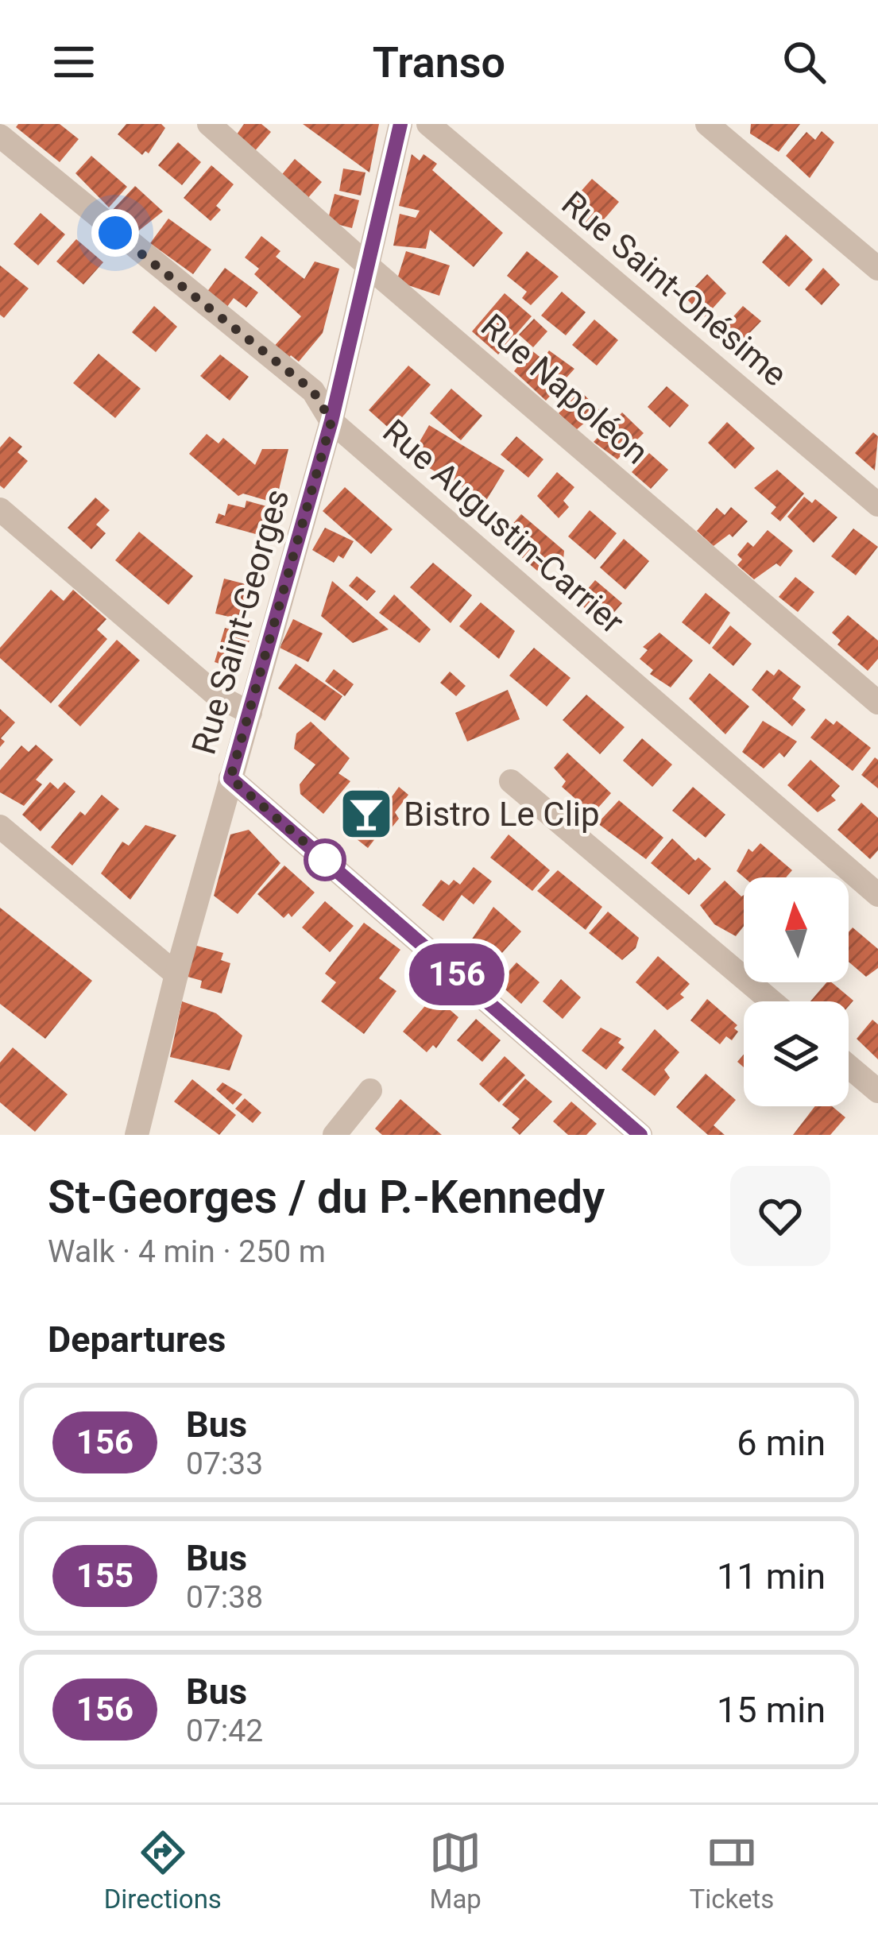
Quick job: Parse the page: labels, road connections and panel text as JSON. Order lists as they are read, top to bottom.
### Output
{
  "streets": {
    "street": [
      "Rue Saint-Onésime",
      "Rue Napoléon",
      "Rue Augustin-Carrier",
      "Rue Saint-Georges"
    ]
  },
  "crossings": [
    ["Rue Napoléon", "Rue Saint-Georges"],
    ["Rue Augustin-Carrier", "Rue Saint-Georges"]
  ],
  "places": {
    "bar": ["Bistro Le Clip"]
  },
  "lines": ["bus line 156"],
  "north": "top",
  "page": {
    "header": "Transo",
    "on_map": "156",
    "heading": [
      ["St-Georges / du P.-Kennedy", "Walk · 4 min · 250 m"],
      "Departures"
    ],
    "list": [
      {
        "mark": "156",
        "name": "Bus",
        "note": "07:33",
        "value": "6 min"
      },
      {
        "mark": "155",
        "name": "Bus",
        "note": "07:38",
        "value": "11 min"
      },
      {
        "mark": "156",
        "name": "Bus",
        "note": "07:42",
        "value": "15 min"
      }
    ],
    "tabs": ["Directions", "Map", "Tickets"]
  }
}
